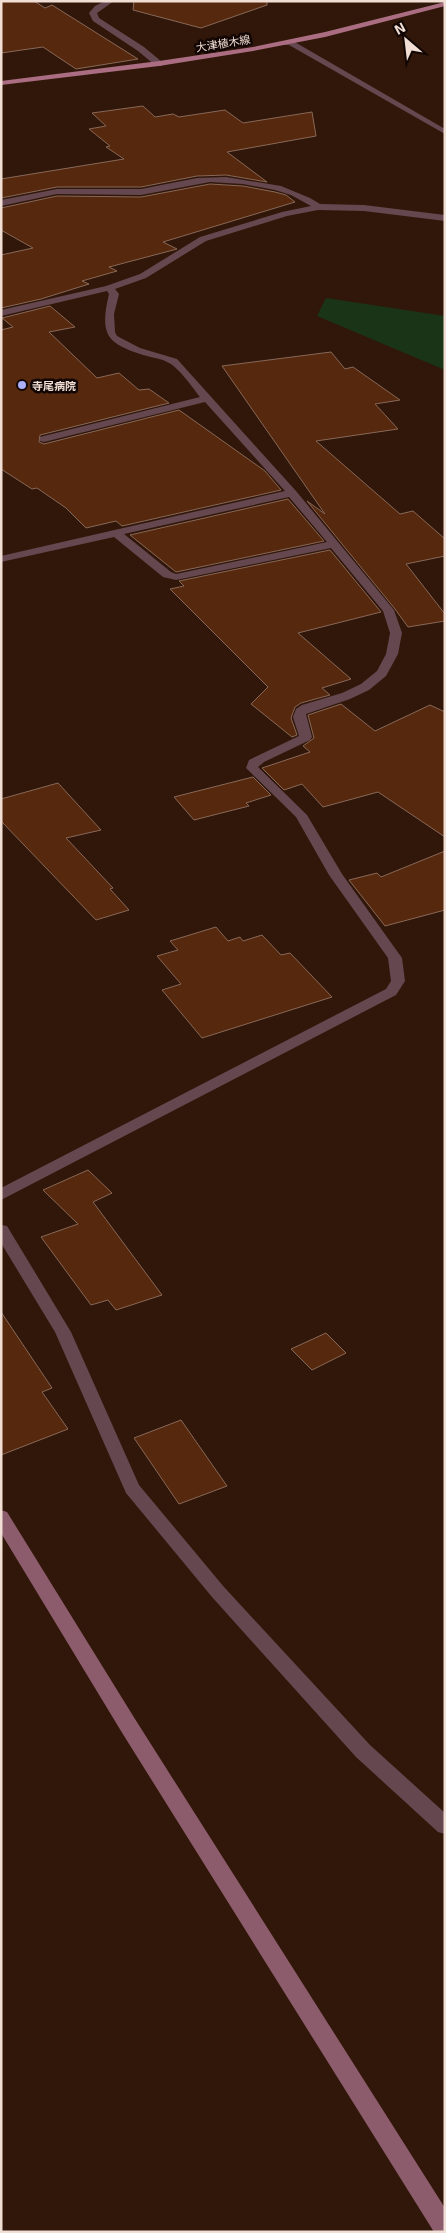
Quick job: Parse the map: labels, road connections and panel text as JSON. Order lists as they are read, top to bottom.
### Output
{
  "streets": {
    "main road": ["大津植木線"]
  },
  "places": ["寺尾病院"],
  "north": "top left"
}
